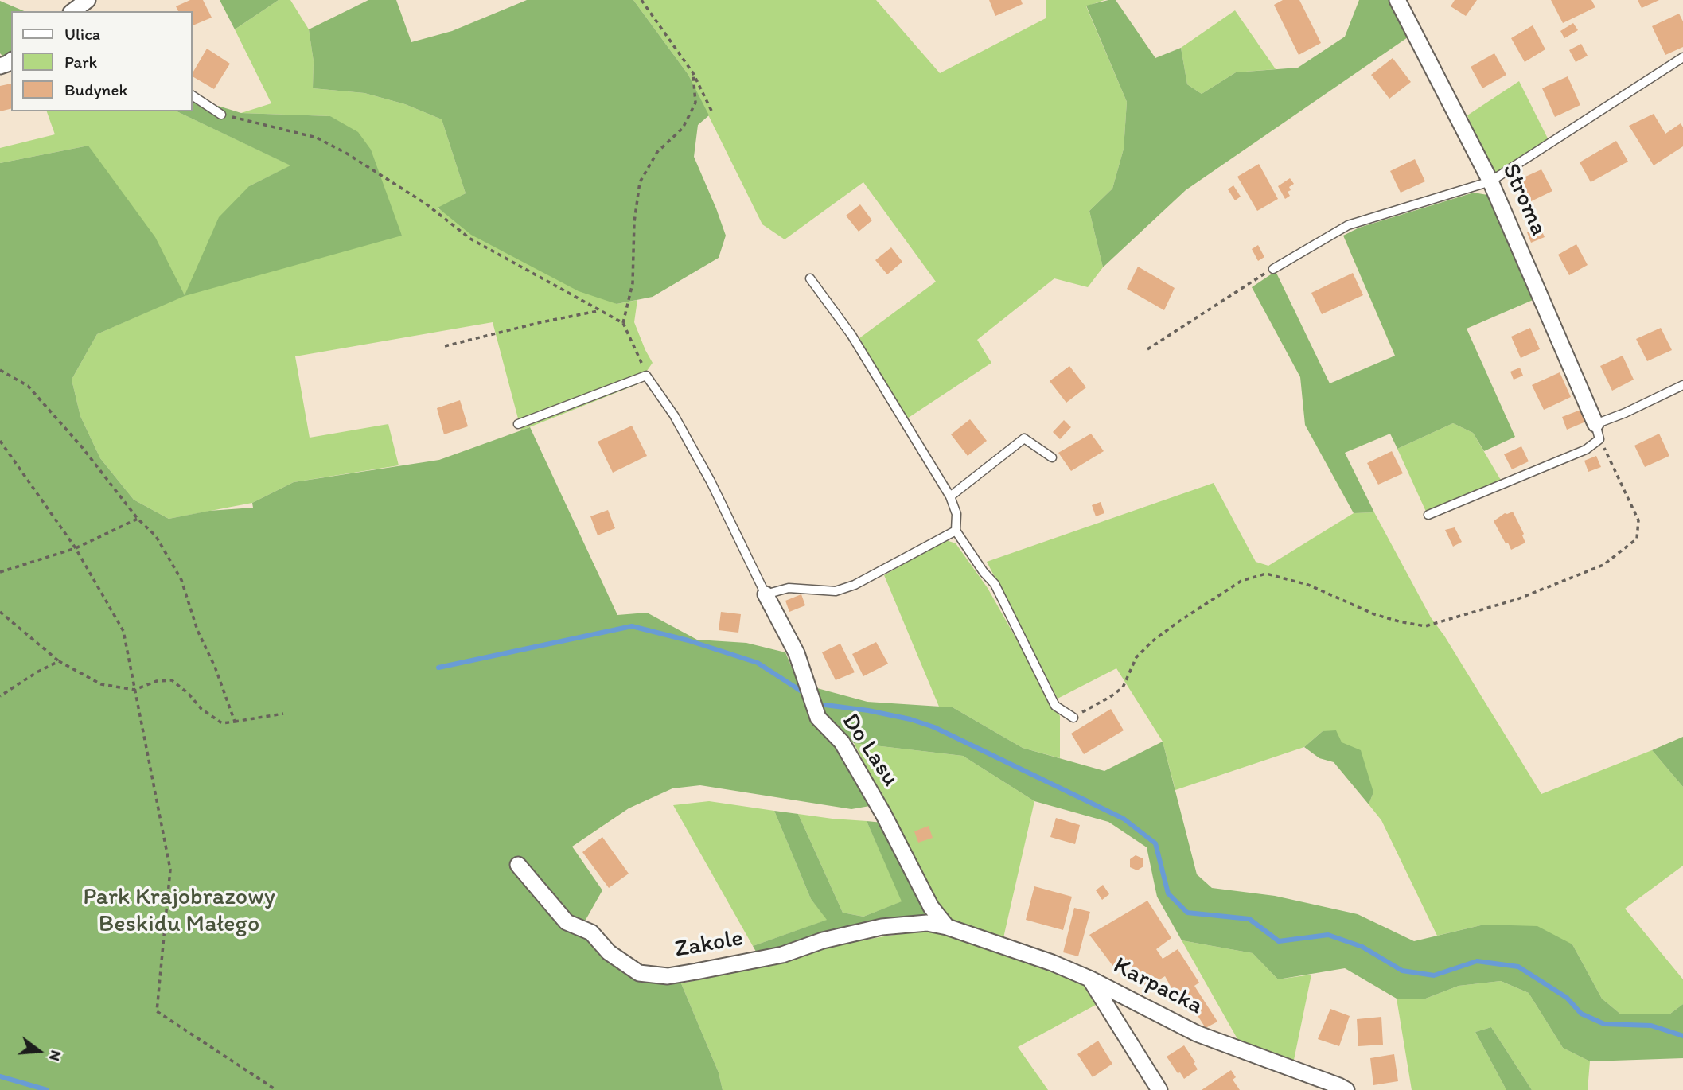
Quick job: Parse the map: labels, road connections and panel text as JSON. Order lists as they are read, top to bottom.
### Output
{
  "streets": {
    "street": [
      "Stroma",
      "Do Lasu",
      "Zakole",
      "Karpacka"
    ]
  },
  "crossings": [
    ["Do Lasu", "Zakole"],
    ["Do Lasu", "Karpacka"],
    ["Zakole", "Karpacka"]
  ],
  "parks": ["Park Krajobrazowy Beskidu Małego"],
  "legend": ["Ulica", "Park", "Budynek"],
  "north": "right"
}
